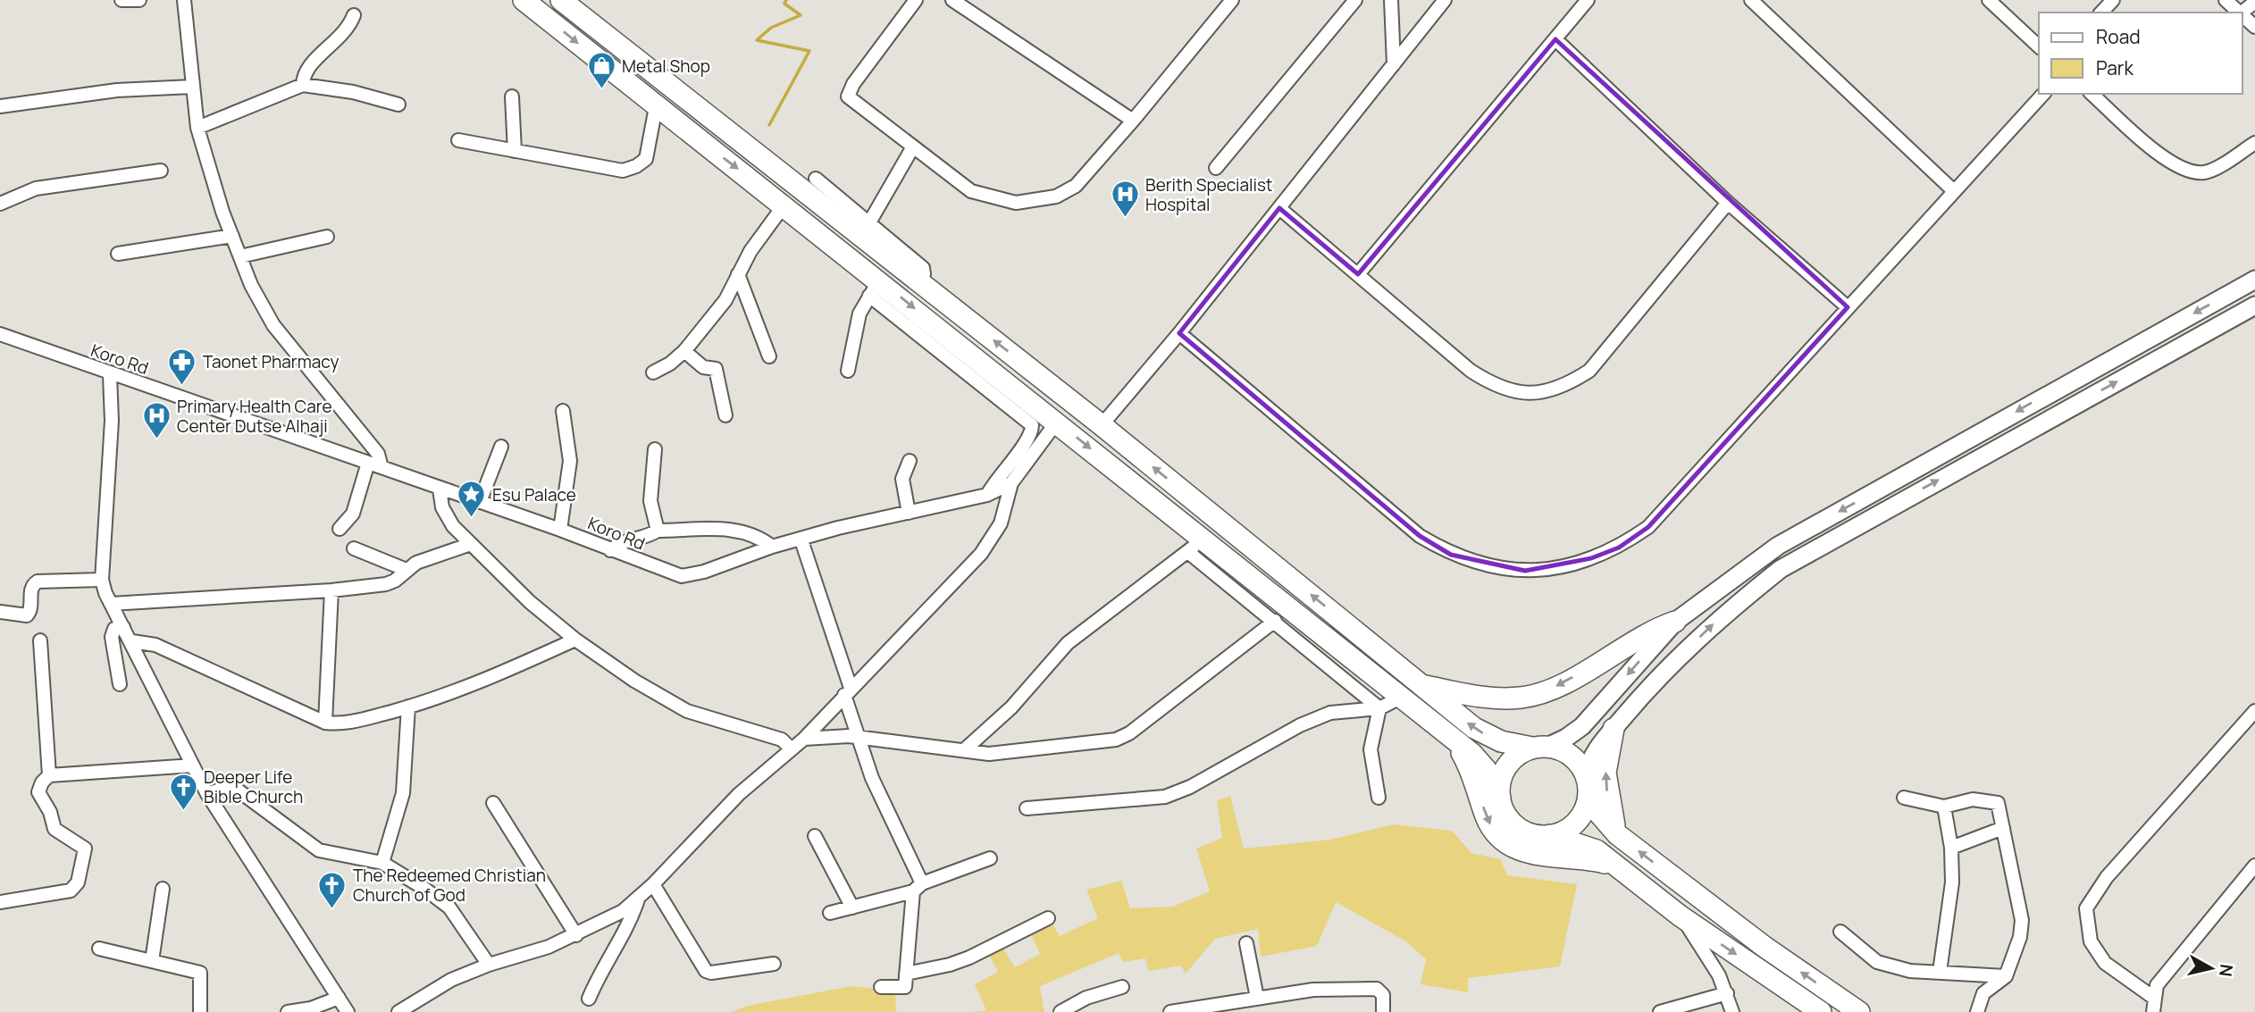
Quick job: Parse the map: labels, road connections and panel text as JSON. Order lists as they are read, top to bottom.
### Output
{
  "streets": {
    "street": ["Koro Rd"]
  },
  "places": {
    "shop": ["Metal Shop"],
    "hospital": ["Berith Specialist Hospital", "Primary Health Care Center Dutse Alhaji"],
    "pharmacy": ["Taonet Pharmacy"],
    "place": ["Esu Palace"],
    "church": ["Deeper Life Bible Church", "The Redeemed Christian Church of God"]
  },
  "legend": ["Road", "Park"],
  "north": "right"
}
